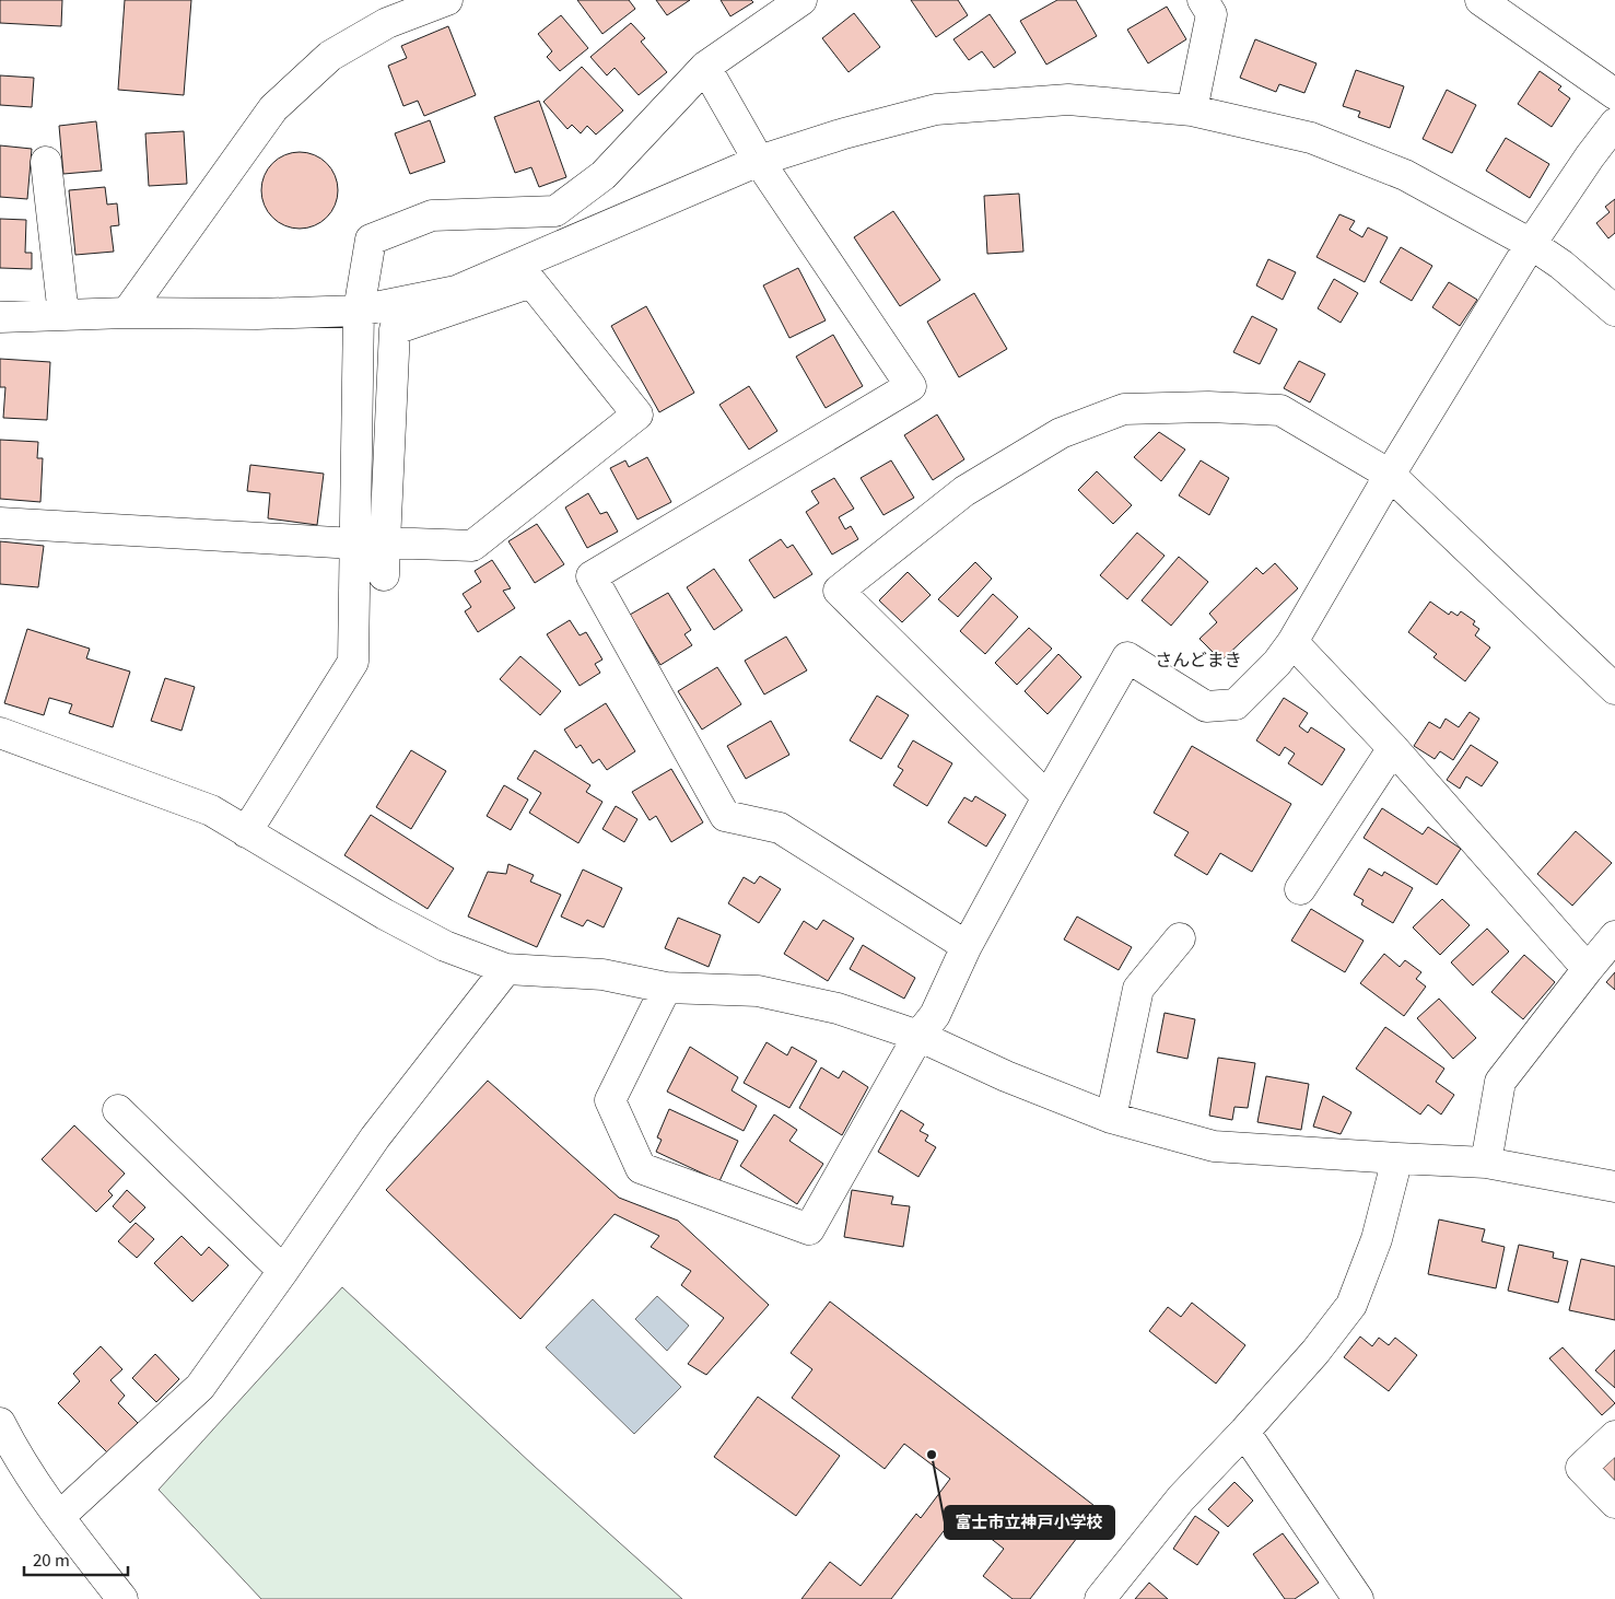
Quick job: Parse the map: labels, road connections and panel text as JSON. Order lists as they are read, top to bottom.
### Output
{
  "districts": ["さんどまき"],
  "places": ["富士市立神戸小学校"],
  "scale_bar": "20 m"
}
